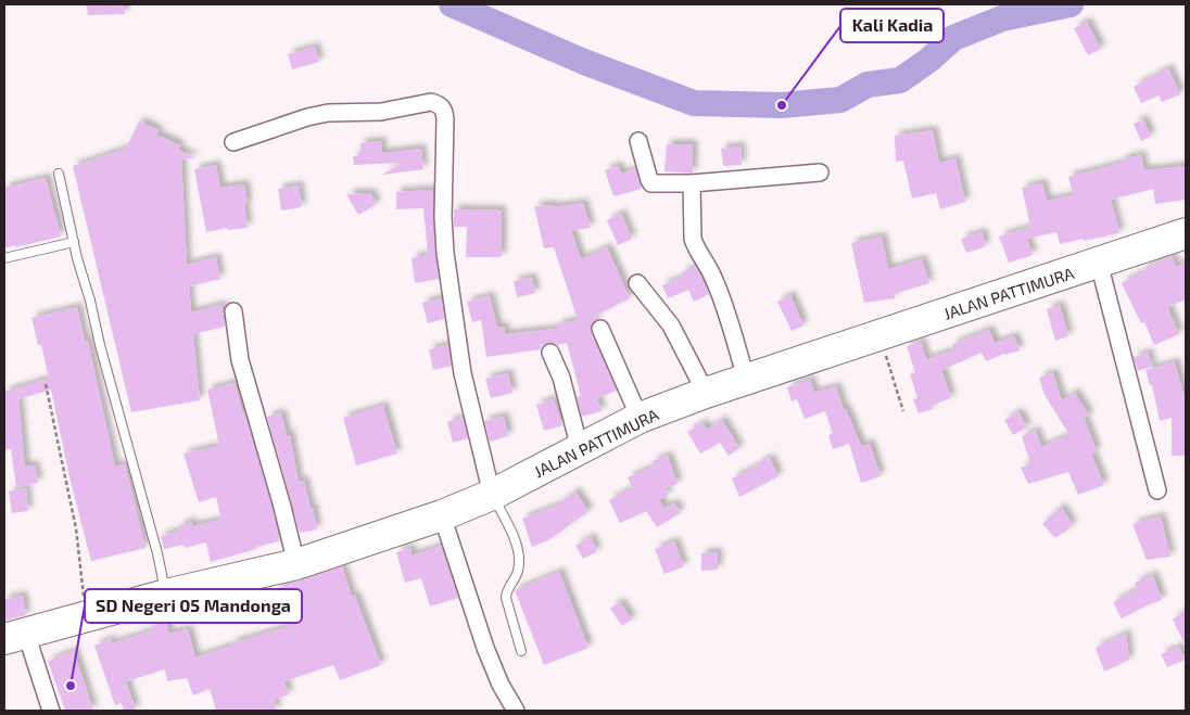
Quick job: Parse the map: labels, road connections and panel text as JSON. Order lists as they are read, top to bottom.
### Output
{
  "streets": {
    "highway": ["JALAN PATTIMURA"]
  },
  "places": ["Kali Kadia", "SD Negeri 05 Mandonga"]
}
